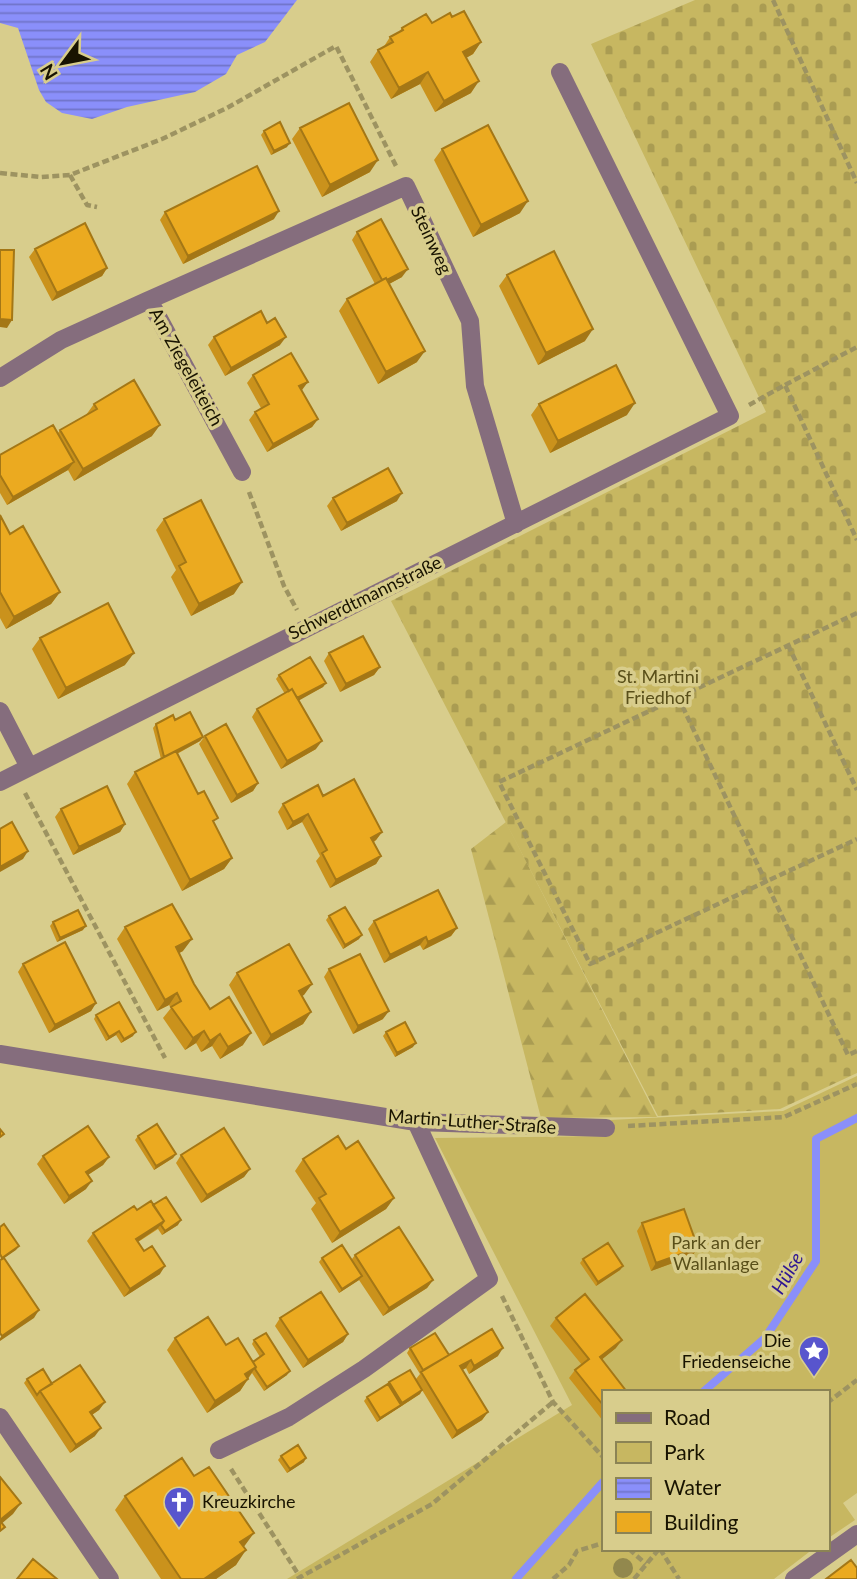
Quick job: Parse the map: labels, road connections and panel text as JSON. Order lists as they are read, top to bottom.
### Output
{
  "streets": {
    "street": [
      "Steinweg",
      "Am Ziegeleiteich",
      "Schwerdtmannstraße",
      "Martin-Luther-Straße"
    ]
  },
  "crossings": [
    ["Steinweg", "Am Ziegeleiteich"],
    ["Steinweg", "Schwerdtmannstraße"]
  ],
  "water": ["Hülse"],
  "parks": ["St. Martini Friedhof", "Park an der Wallanlage"],
  "places": {
    "place": ["Die Friedenseiche"],
    "church": ["Kreuzkirche"]
  },
  "legend": [
    "Road",
    "Park",
    "Water",
    "Building"
  ],
  "north": "bottom left"
}
